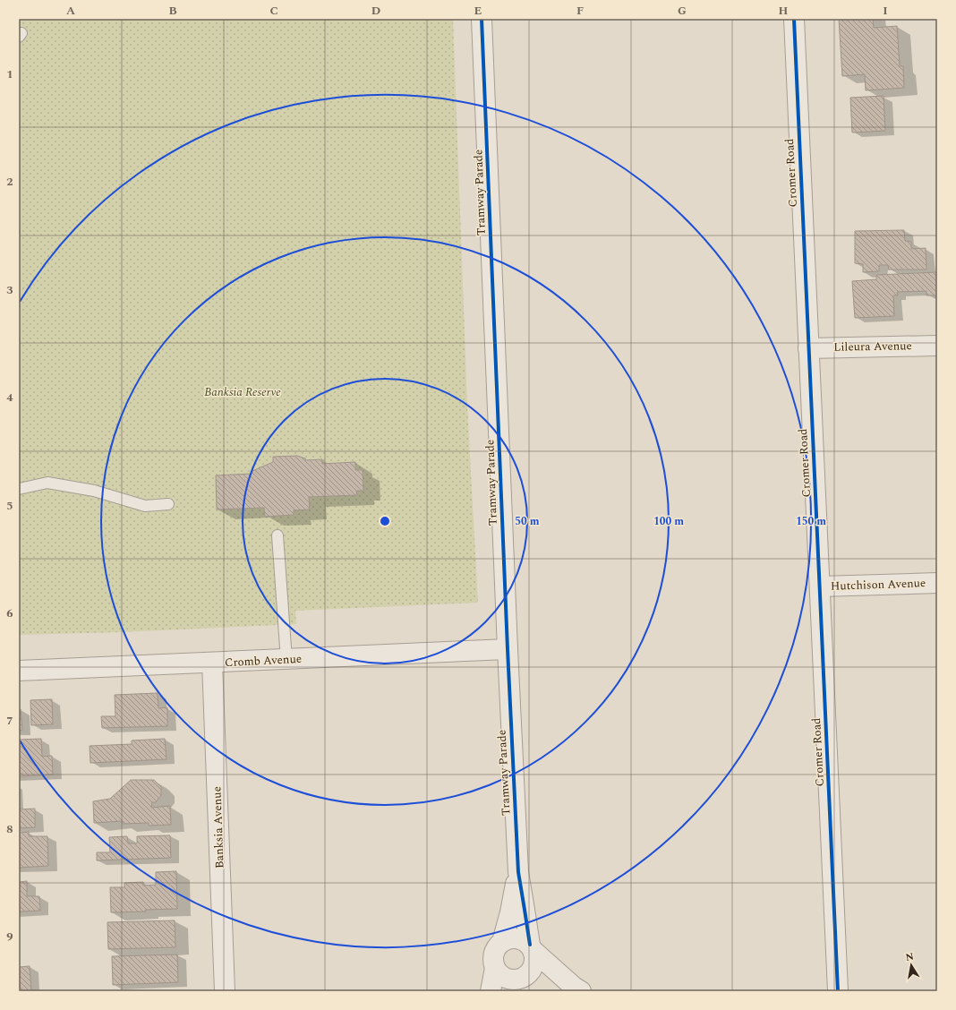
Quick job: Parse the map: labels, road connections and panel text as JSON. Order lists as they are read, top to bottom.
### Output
{
  "streets": {
    "street": [
      "Cromer Road",
      "Tramway Parade",
      "Lileura Avenue",
      "Hutchison Avenue",
      "Cromb Avenue",
      "Banksia Avenue"
    ]
  },
  "crossings": [
    ["Cromer Road", "Lileura Avenue"],
    ["Cromer Road", "Hutchison Avenue"],
    ["Tramway Parade", "Cromb Avenue"],
    ["Cromb Avenue", "Banksia Avenue"]
  ],
  "parks": ["Banksia Reserve"],
  "north": "top",
  "grid": {
    "columns": [
      "A",
      "B",
      "C",
      "D",
      "E",
      "F",
      "G",
      "H",
      "I"
    ],
    "rows": [
      "1",
      "2",
      "3",
      "4",
      "5",
      "6",
      "7",
      "8",
      "9"
    ]
  },
  "rings": ["50 m", "100 m", "150 m"]
}
